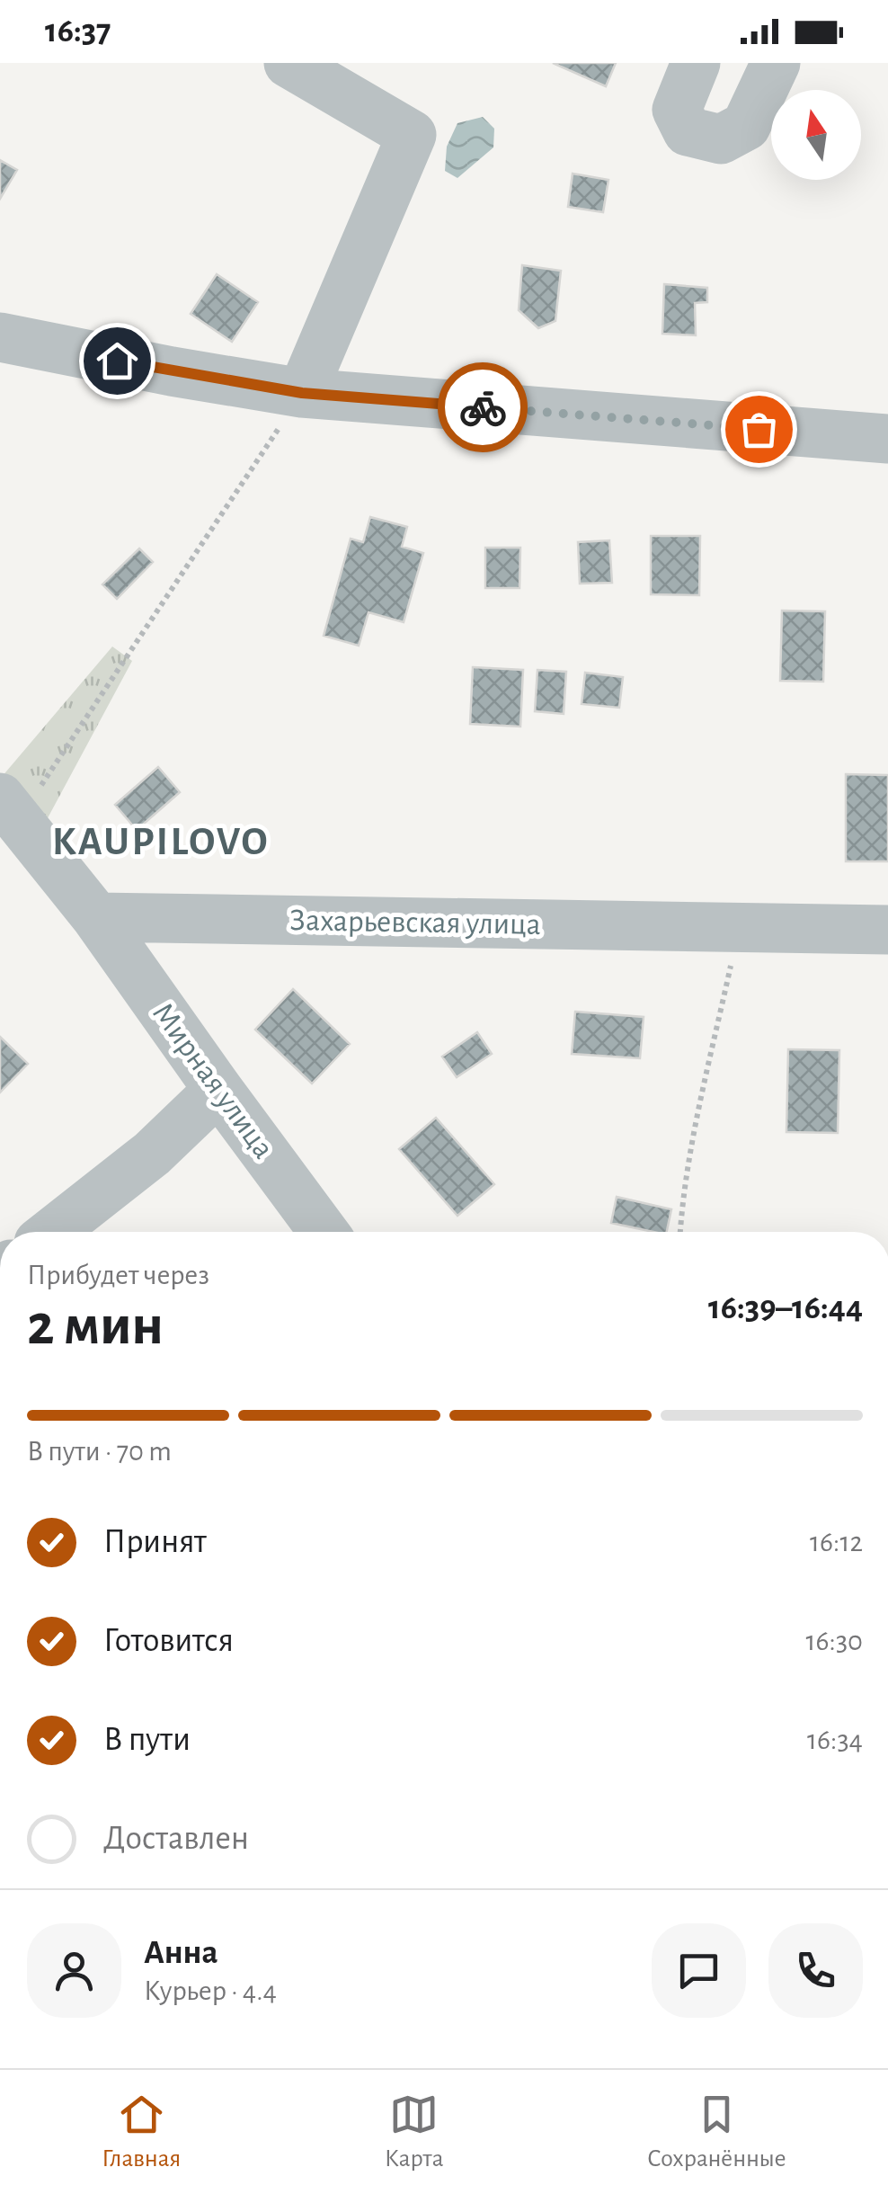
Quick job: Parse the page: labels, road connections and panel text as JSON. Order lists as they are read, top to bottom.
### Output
{
  "streets": {
    "street": ["Захарьевская улица", "Мирная улица"]
  },
  "crossings": [
    ["Захарьевская улица", "Мирная улица"]
  ],
  "districts": ["KAUPILOVO"],
  "north": "top",
  "page": {
    "status": "16:37",
    "heading": ["2 мин", "Прибудет через", "16:39–16:44"],
    "panel": ["Анна", "Курьер · 4.4"],
    "bar": "В пути · 70 m",
    "list": [
      ["Принят", "16:12"],
      ["Готовится", "16:30"],
      ["В пути", "16:34"],
      "Доставлен"
    ],
    "tabs": ["Главная", "Карта", "Сохранённые"]
  }
}
